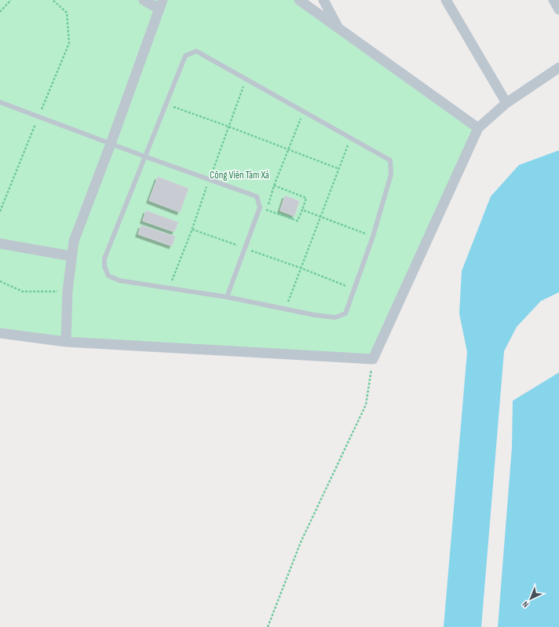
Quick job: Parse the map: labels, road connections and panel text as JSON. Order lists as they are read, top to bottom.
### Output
{
  "parks": ["Công Viên Tàm Xá"],
  "north": "bottom left"
}
